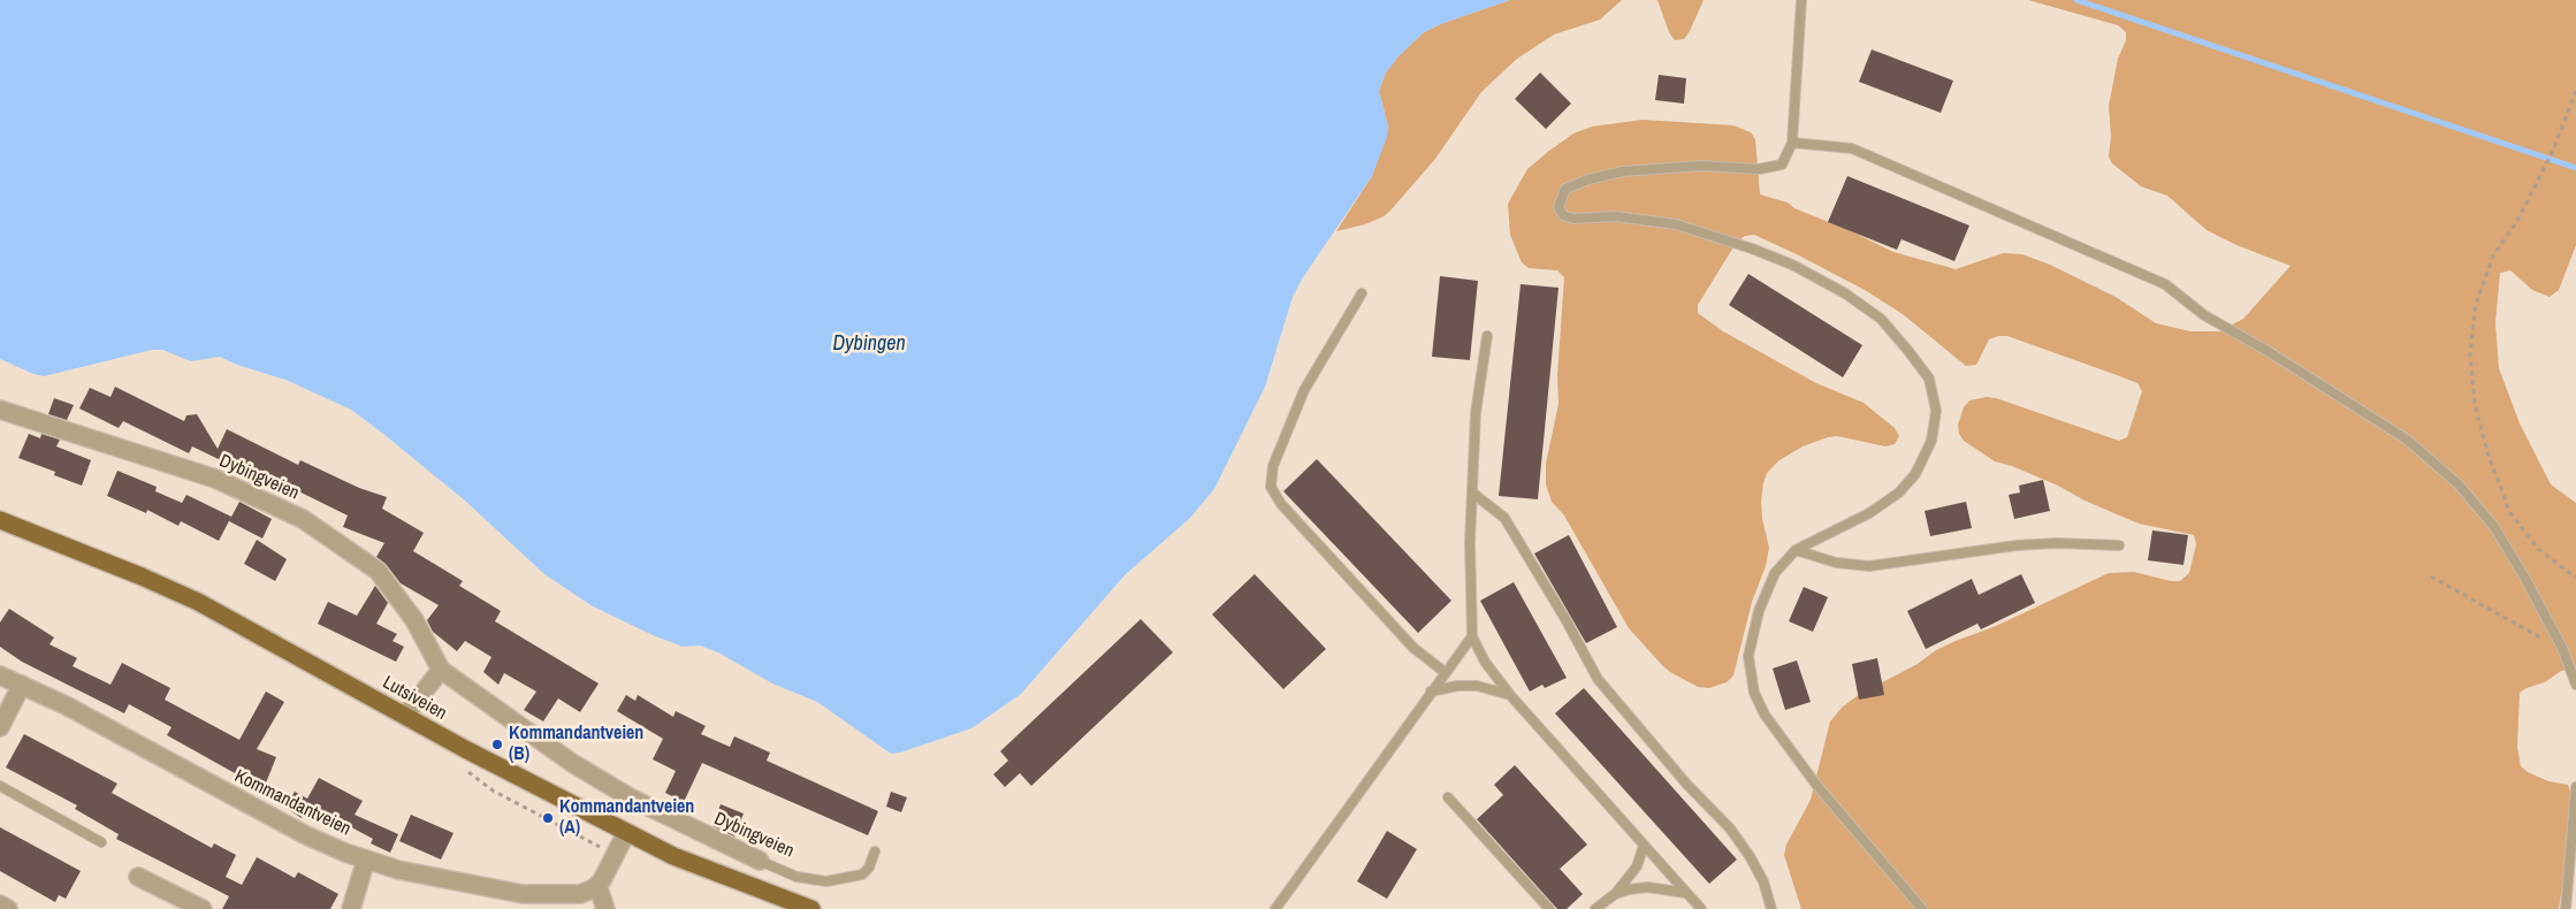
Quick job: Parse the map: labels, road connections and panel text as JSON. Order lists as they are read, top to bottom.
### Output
{
  "streets": {
    "main road": ["Lutsiveien"],
    "street": ["Dybingveien", "Kommandantveien"]
  },
  "water": ["Dybingen"],
  "places": ["Kommandantveien (B)", "Kommandantveien (A)"]
}
